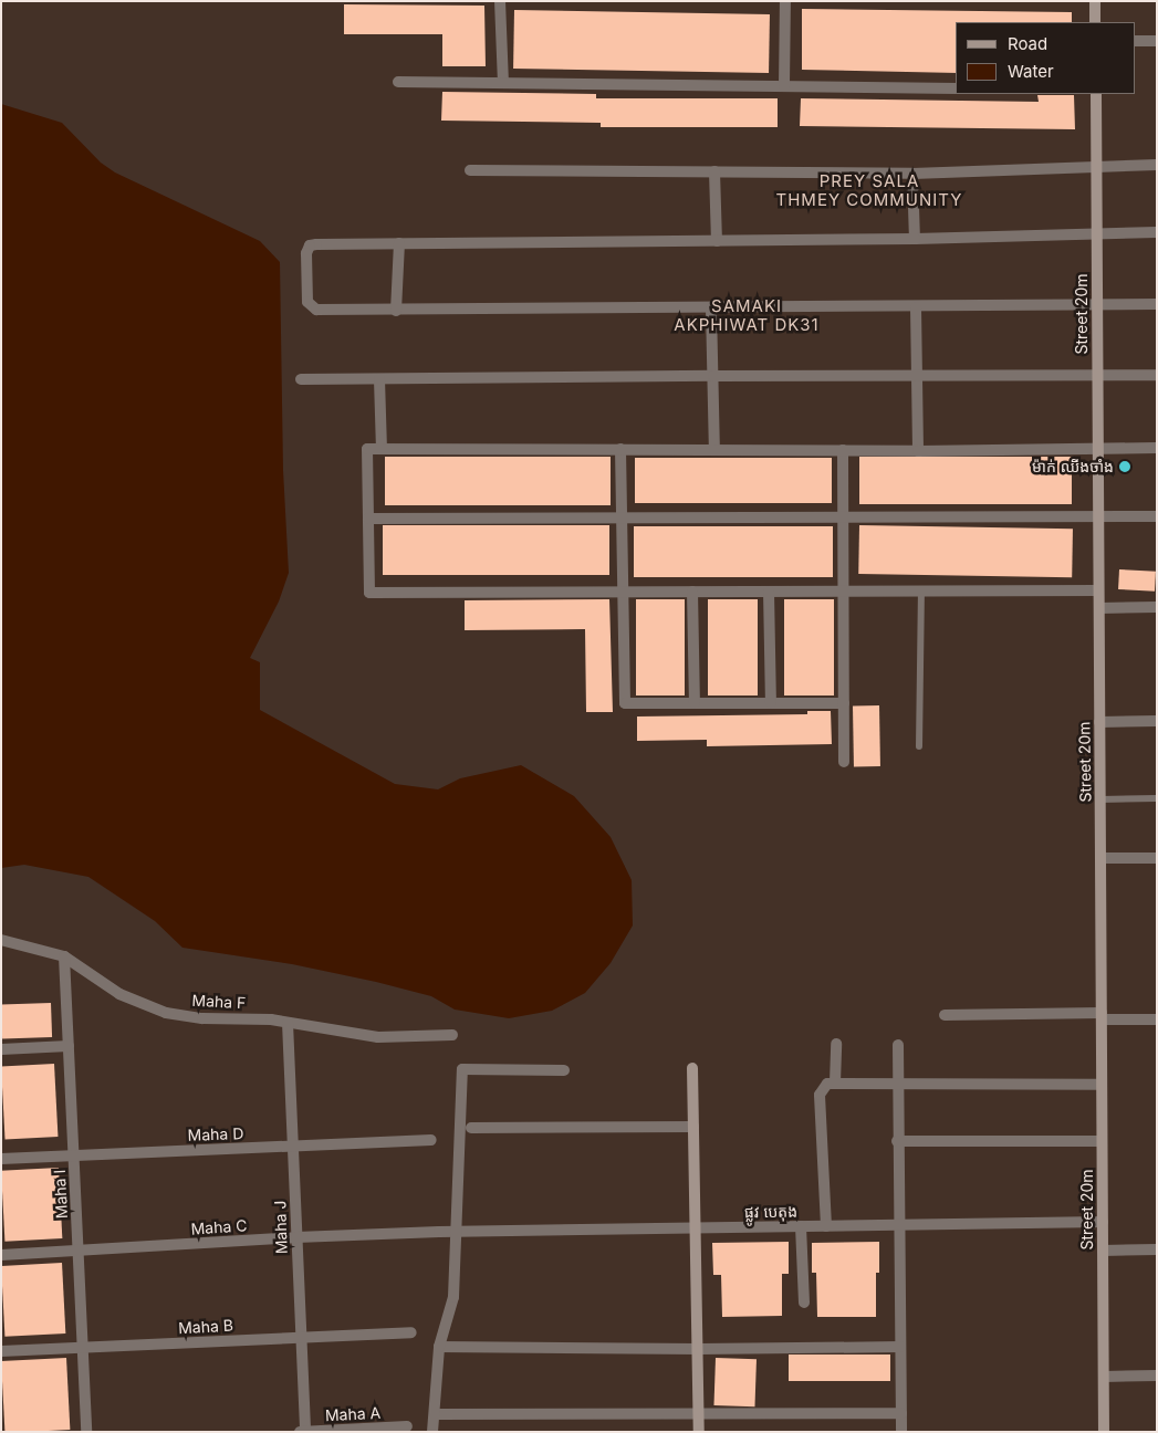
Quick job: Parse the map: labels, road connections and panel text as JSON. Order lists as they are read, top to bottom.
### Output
{
  "streets": {
    "street": [
      "Street 20m",
      "Maha F",
      "Maha D",
      "Maha I",
      "ផ្លូវ បេតុង",
      "Maha C",
      "Maha J",
      "Maha B",
      "Maha A"
    ]
  },
  "crossings": [
    ["Street 20m", "ផ្លូវ បេតុង"],
    ["Maha F", "Maha I"],
    ["Maha F", "Maha J"],
    ["Maha D", "Maha I"],
    ["Maha D", "Maha J"],
    ["Maha I", "Maha C"],
    ["Maha I", "Maha B"],
    ["ផ្លូវ បេតុង", "Maha C"],
    ["Maha C", "Maha J"],
    ["Maha J", "Maha B"],
    ["Maha J", "Maha A"]
  ],
  "districts": ["PREY SALA THMEY COMMUNITY", "SAMAKI AKPHIWAT DK31"],
  "places": ["ម៉ាក់ ឈីងចាំង"],
  "legend": ["Road", "Water"]
}
